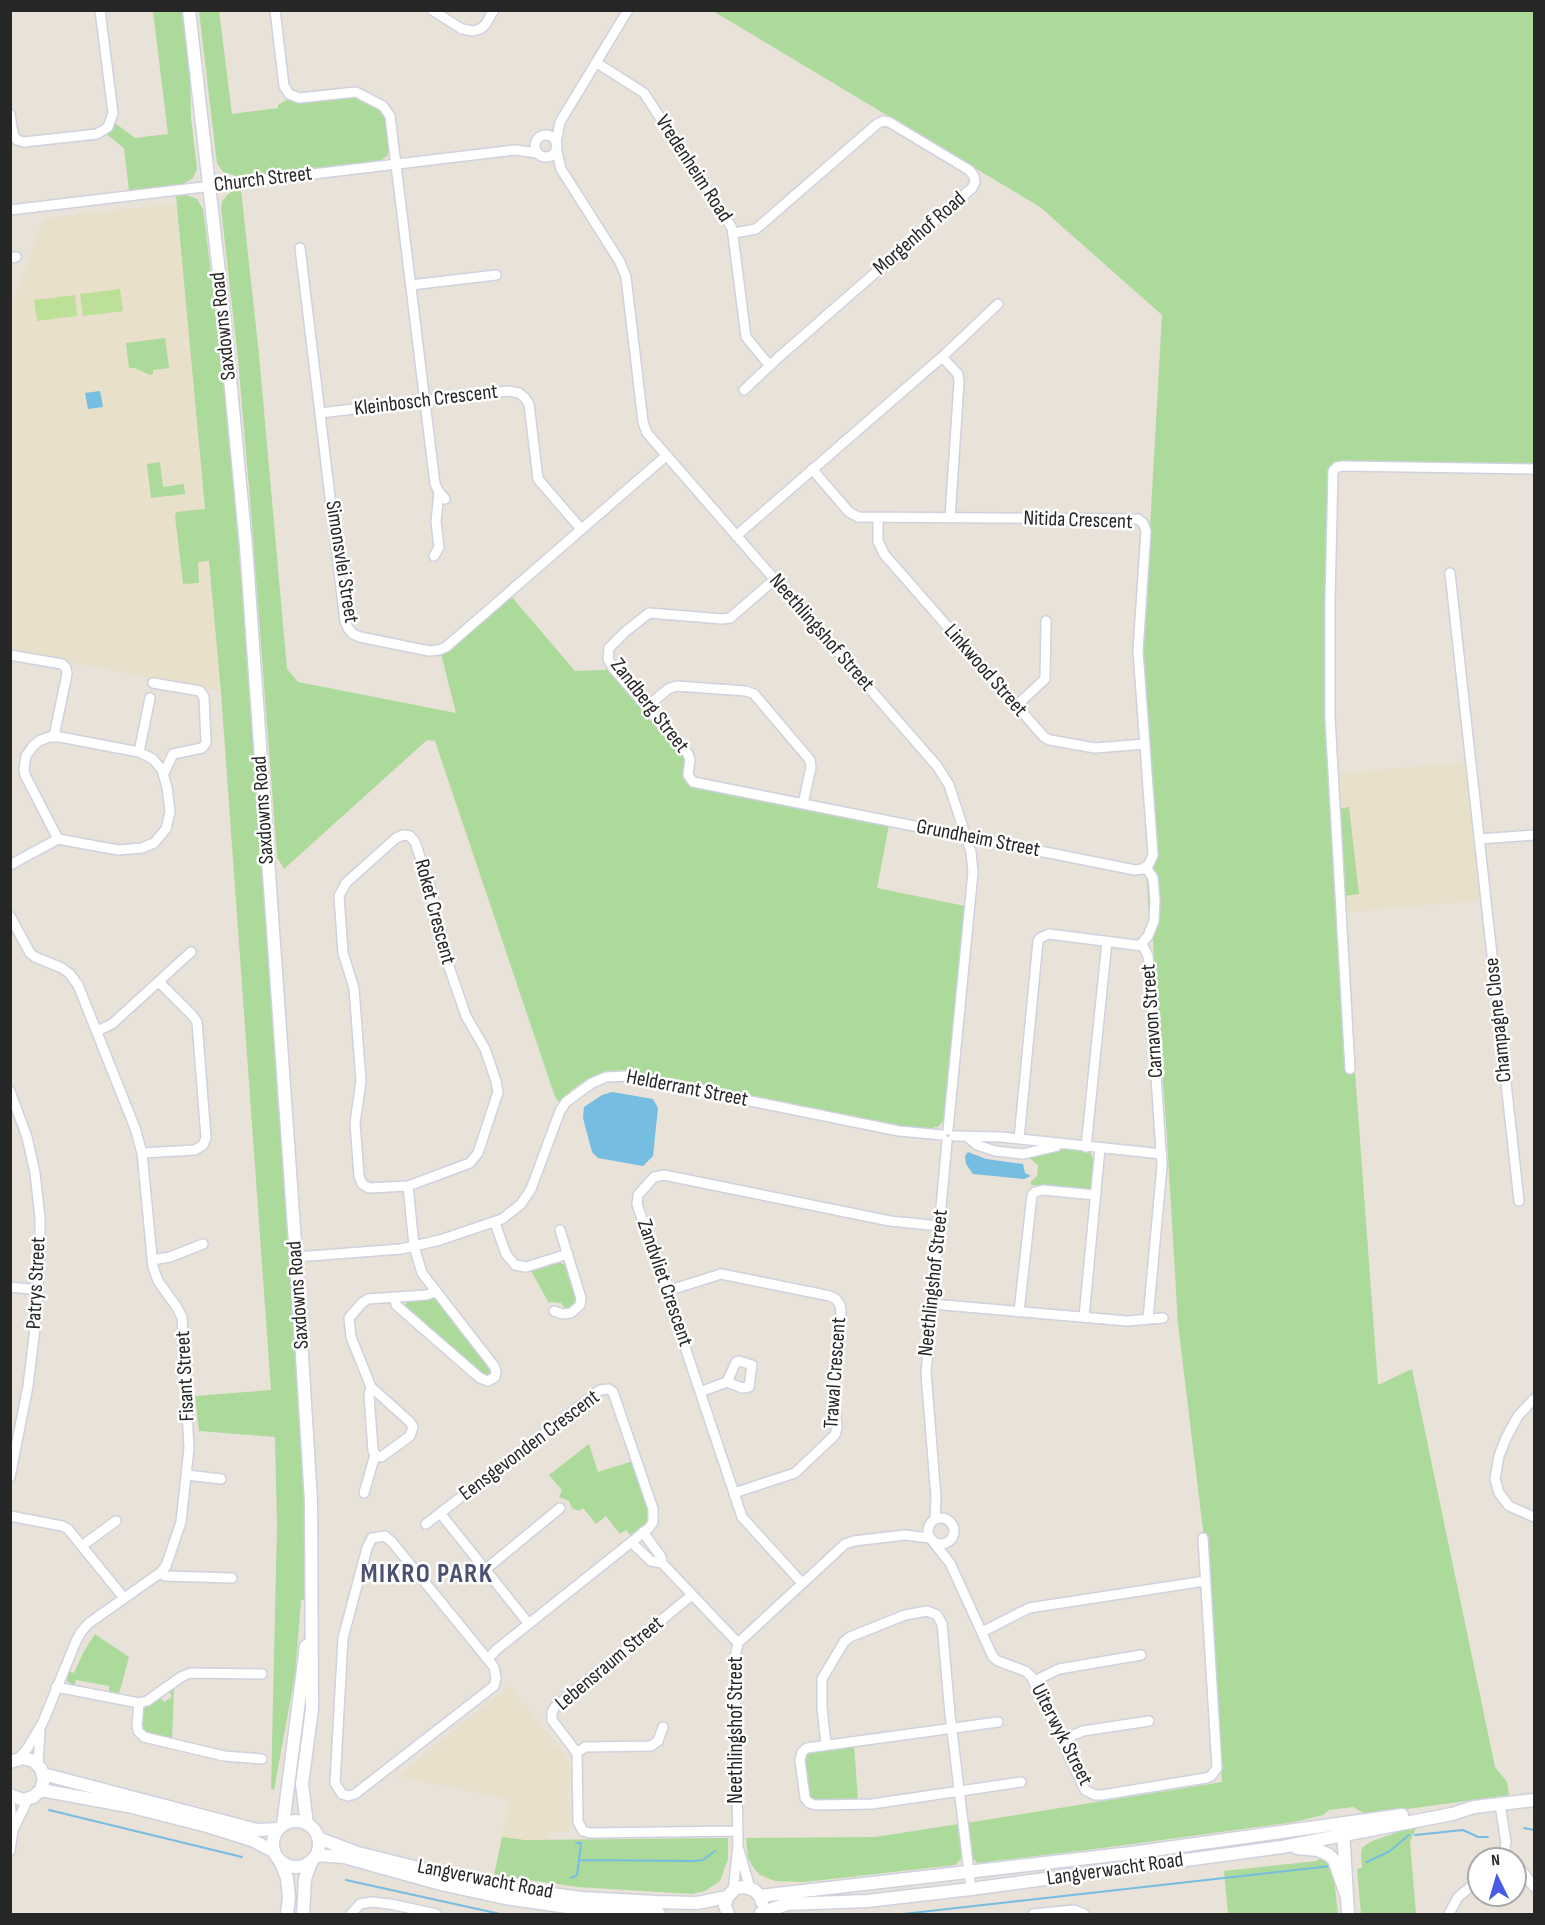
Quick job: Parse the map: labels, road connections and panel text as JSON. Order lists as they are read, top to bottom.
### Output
{
  "streets": {
    "street": [
      "Vredenheim Road",
      "Church Street",
      "Morgenhof Road",
      "Saxdowns Road",
      "Kleinbosch Crescent",
      "Nitida Crescent",
      "Simonsvlei Street",
      "Neethlingshof Street",
      "Linkwood Street",
      "Zandberg Street",
      "Grundheim Street",
      "Roket Crescent",
      "Champagne Close",
      "Carnavon Street",
      "Helderrant Street",
      "Patrys Street",
      "Zandvliet Crescent",
      "Trawal Crescent",
      "Fisant Street",
      "Eensgevonden Crescent",
      "Lebensraum Street",
      "Uiterwyk Street",
      "Langverwacht Road"
    ]
  },
  "crossings": [
    ["Vredenheim Road", "Morgenhof Road"],
    ["Church Street", "Saxdowns Road"],
    ["Saxdowns Road", "Helderrant Street"],
    ["Saxdowns Road", "Langverwacht Road"],
    ["Kleinbosch Crescent", "Simonsvlei Street"],
    ["Nitida Crescent", "Linkwood Street"],
    ["Simonsvlei Street", "Neethlingshof Street"],
    ["Neethlingshof Street", "Zandberg Street"],
    ["Neethlingshof Street", "Grundheim Street"],
    ["Neethlingshof Street", "Helderrant Street"],
    ["Neethlingshof Street", "Zandvliet Crescent"],
    ["Neethlingshof Street", "Uiterwyk Street"],
    ["Neethlingshof Street", "Langverwacht Road"],
    ["Zandberg Street", "Grundheim Street"],
    ["Carnavon Street", "Helderrant Street"],
    ["Zandvliet Crescent", "Trawal Crescent"]
  ],
  "districts": ["MIKRO PARK"],
  "north": "top"
}
